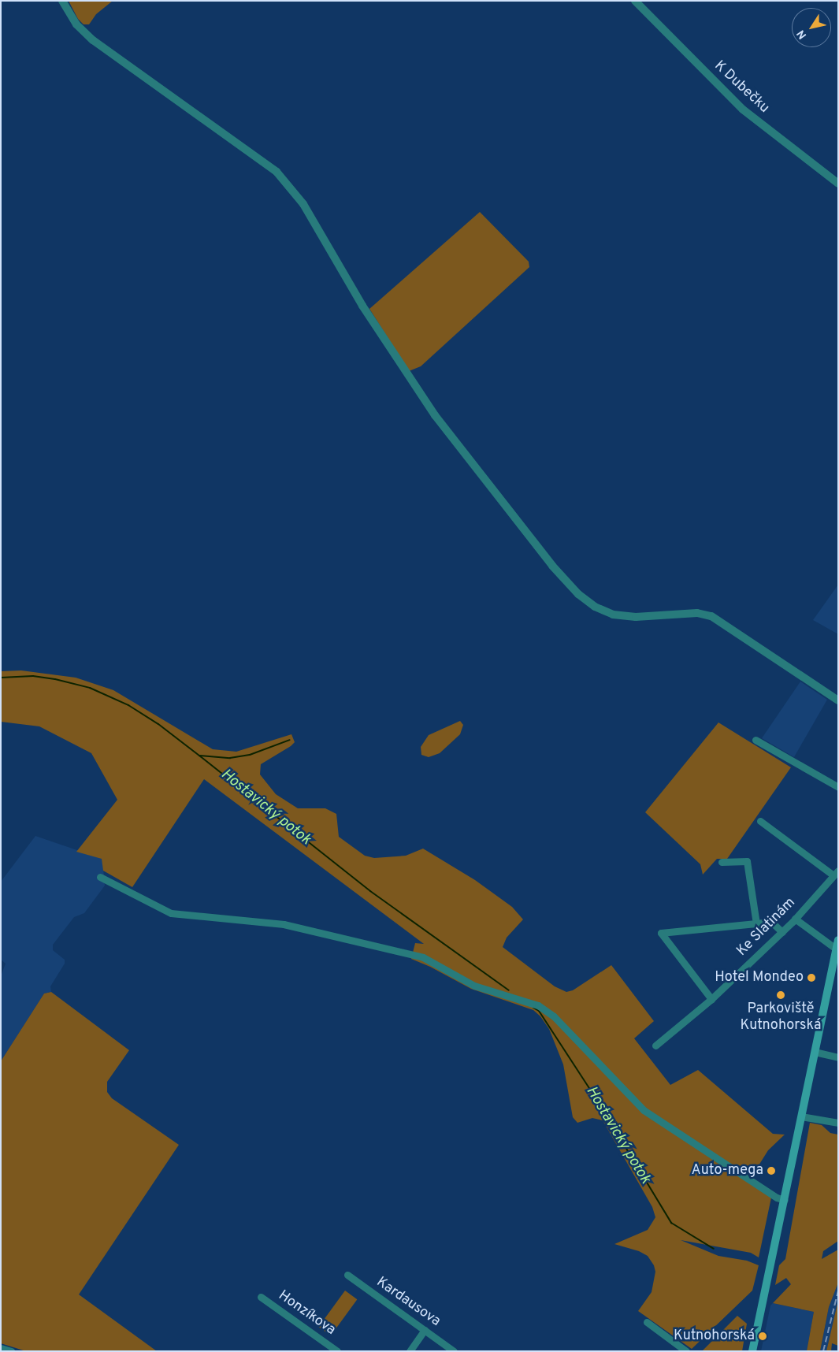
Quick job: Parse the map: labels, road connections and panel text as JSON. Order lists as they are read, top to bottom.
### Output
{
  "streets": {
    "street": [
      "K Dubečku",
      "Ke Slatinám",
      "Kardausova",
      "Honzíkova"
    ]
  },
  "water": ["Hostavický potok"],
  "places": [
    "Hotel Mondeo",
    "Parkoviště Kutnohorská",
    "Auto-mega",
    "Kutnohorská"
  ],
  "north": "bottom left"
}
